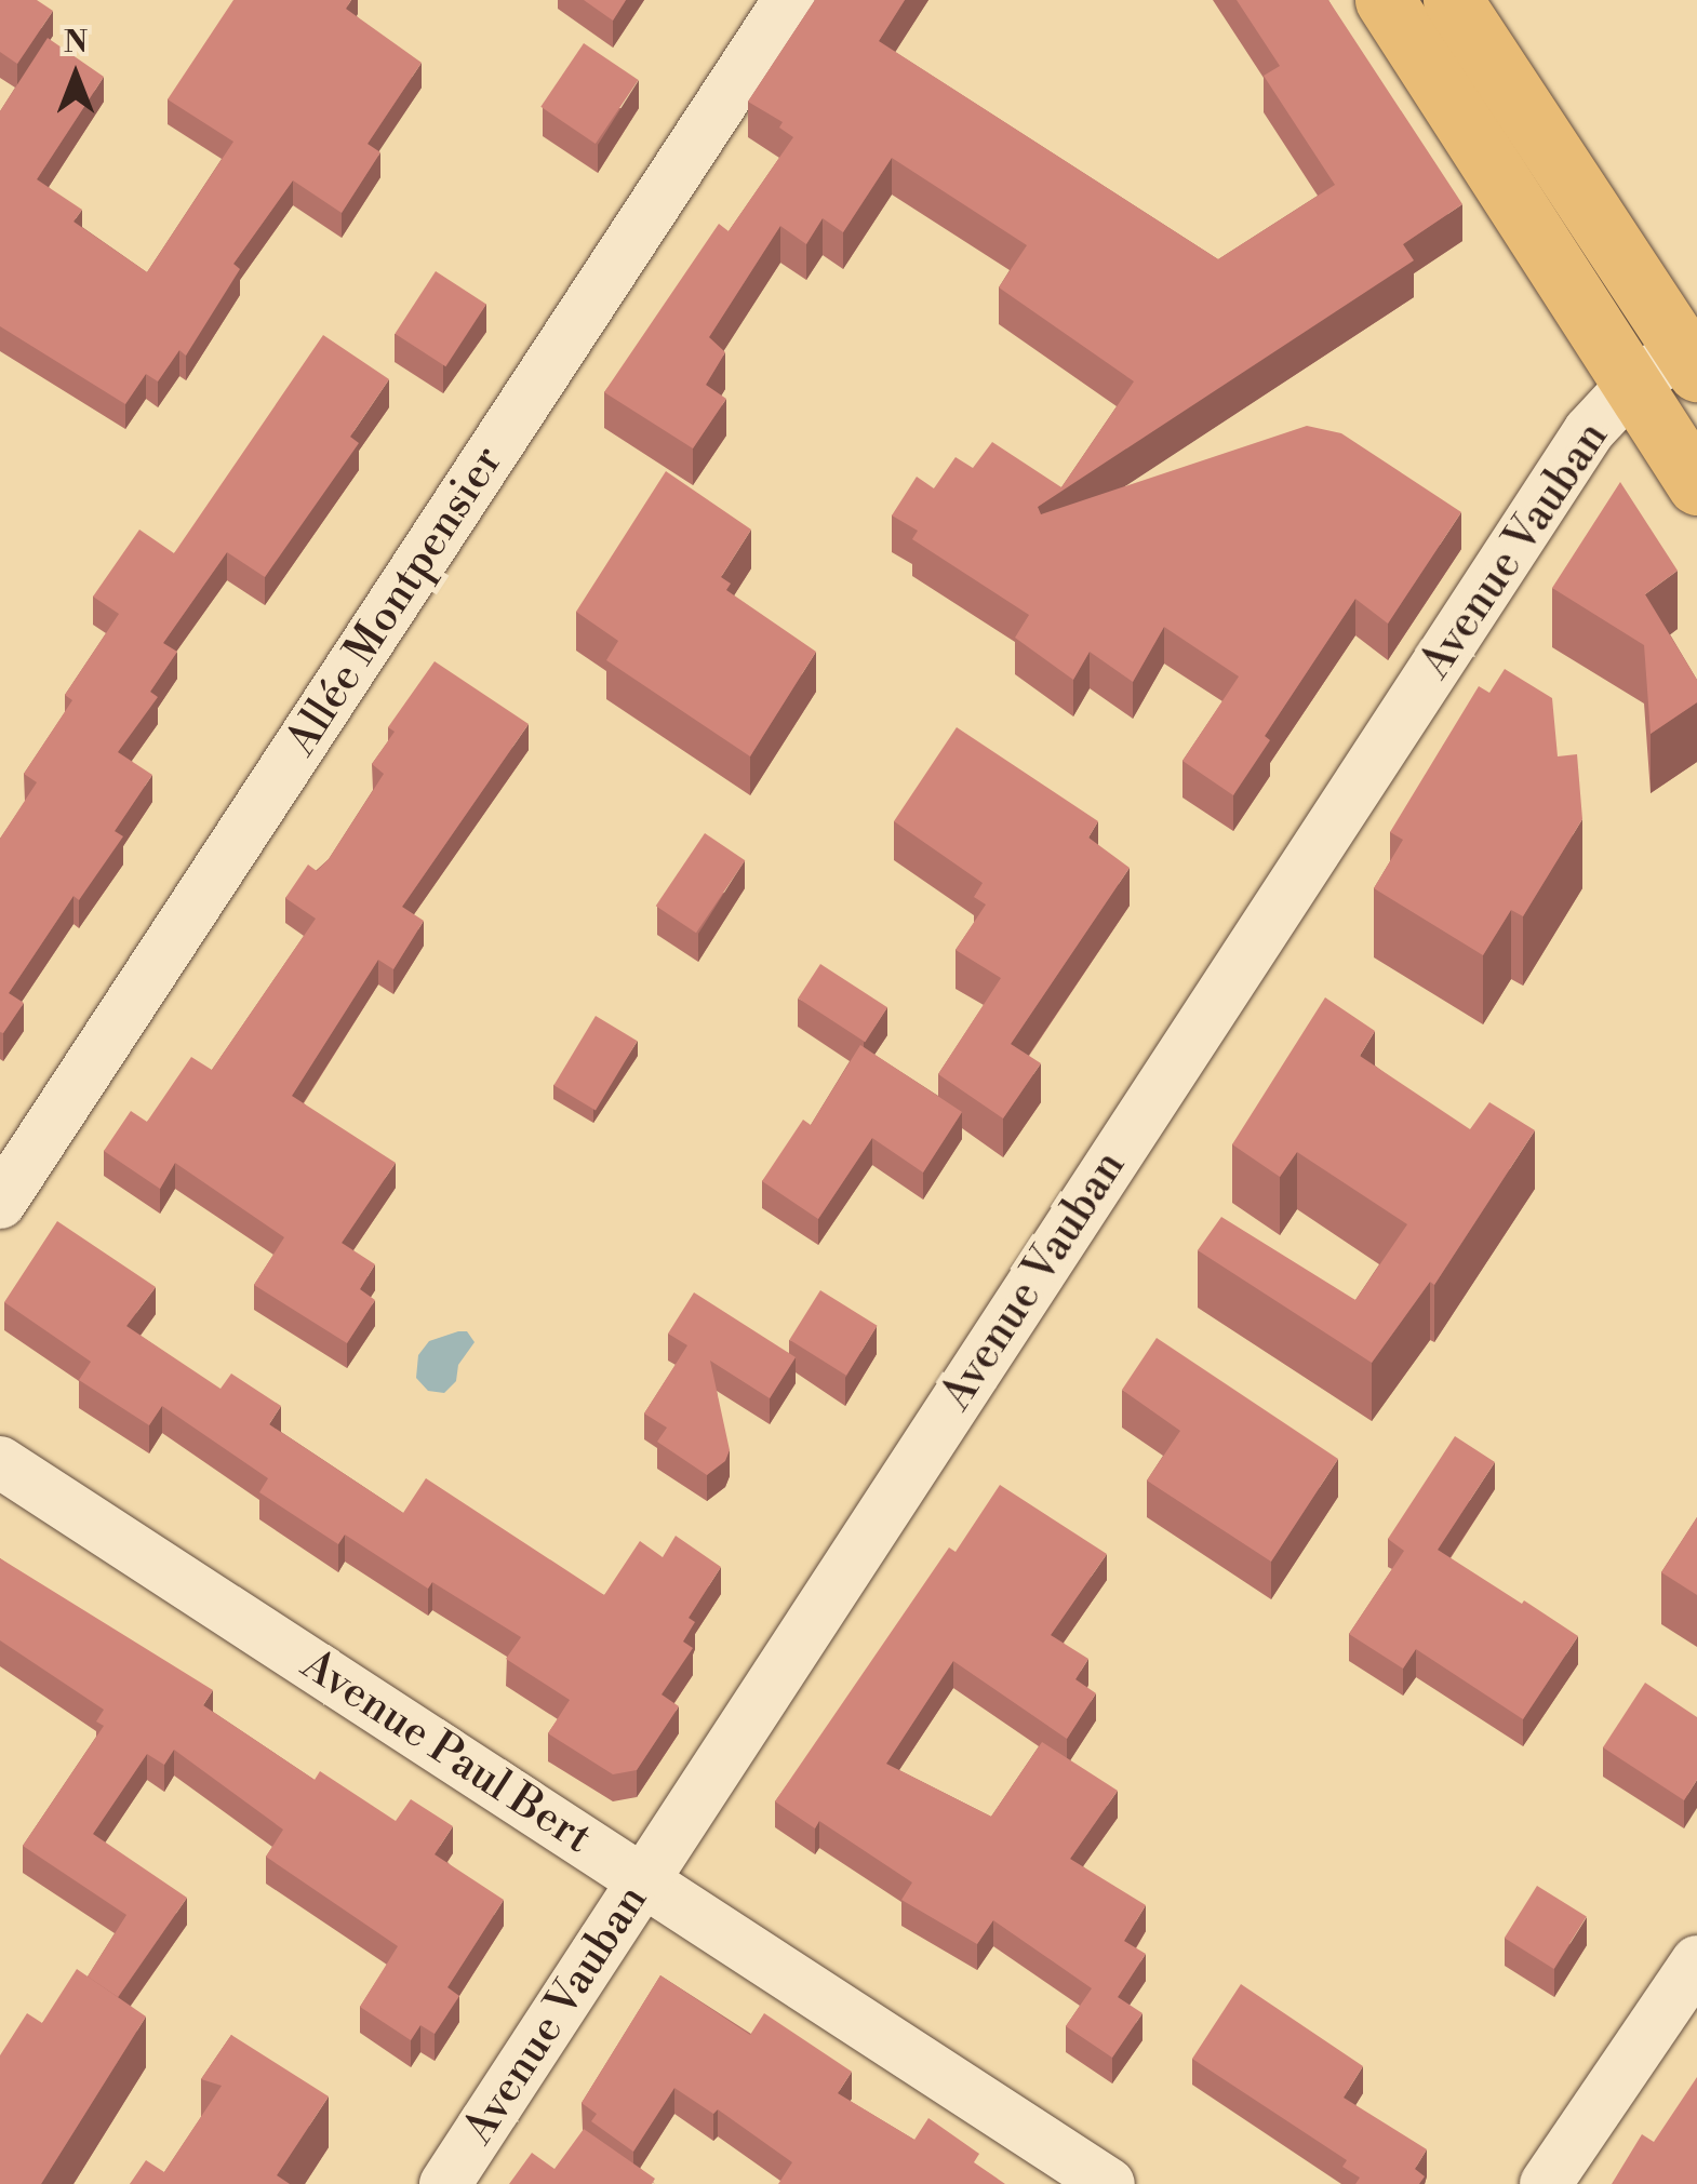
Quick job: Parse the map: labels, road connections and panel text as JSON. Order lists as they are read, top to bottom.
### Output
{
  "streets": {
    "street": ["Avenue Vauban", "Allée Montpensier", "Avenue Paul Bert"]
  },
  "crossings": [
    ["Avenue Vauban", "Avenue Paul Bert"]
  ],
  "north": "top"
}
